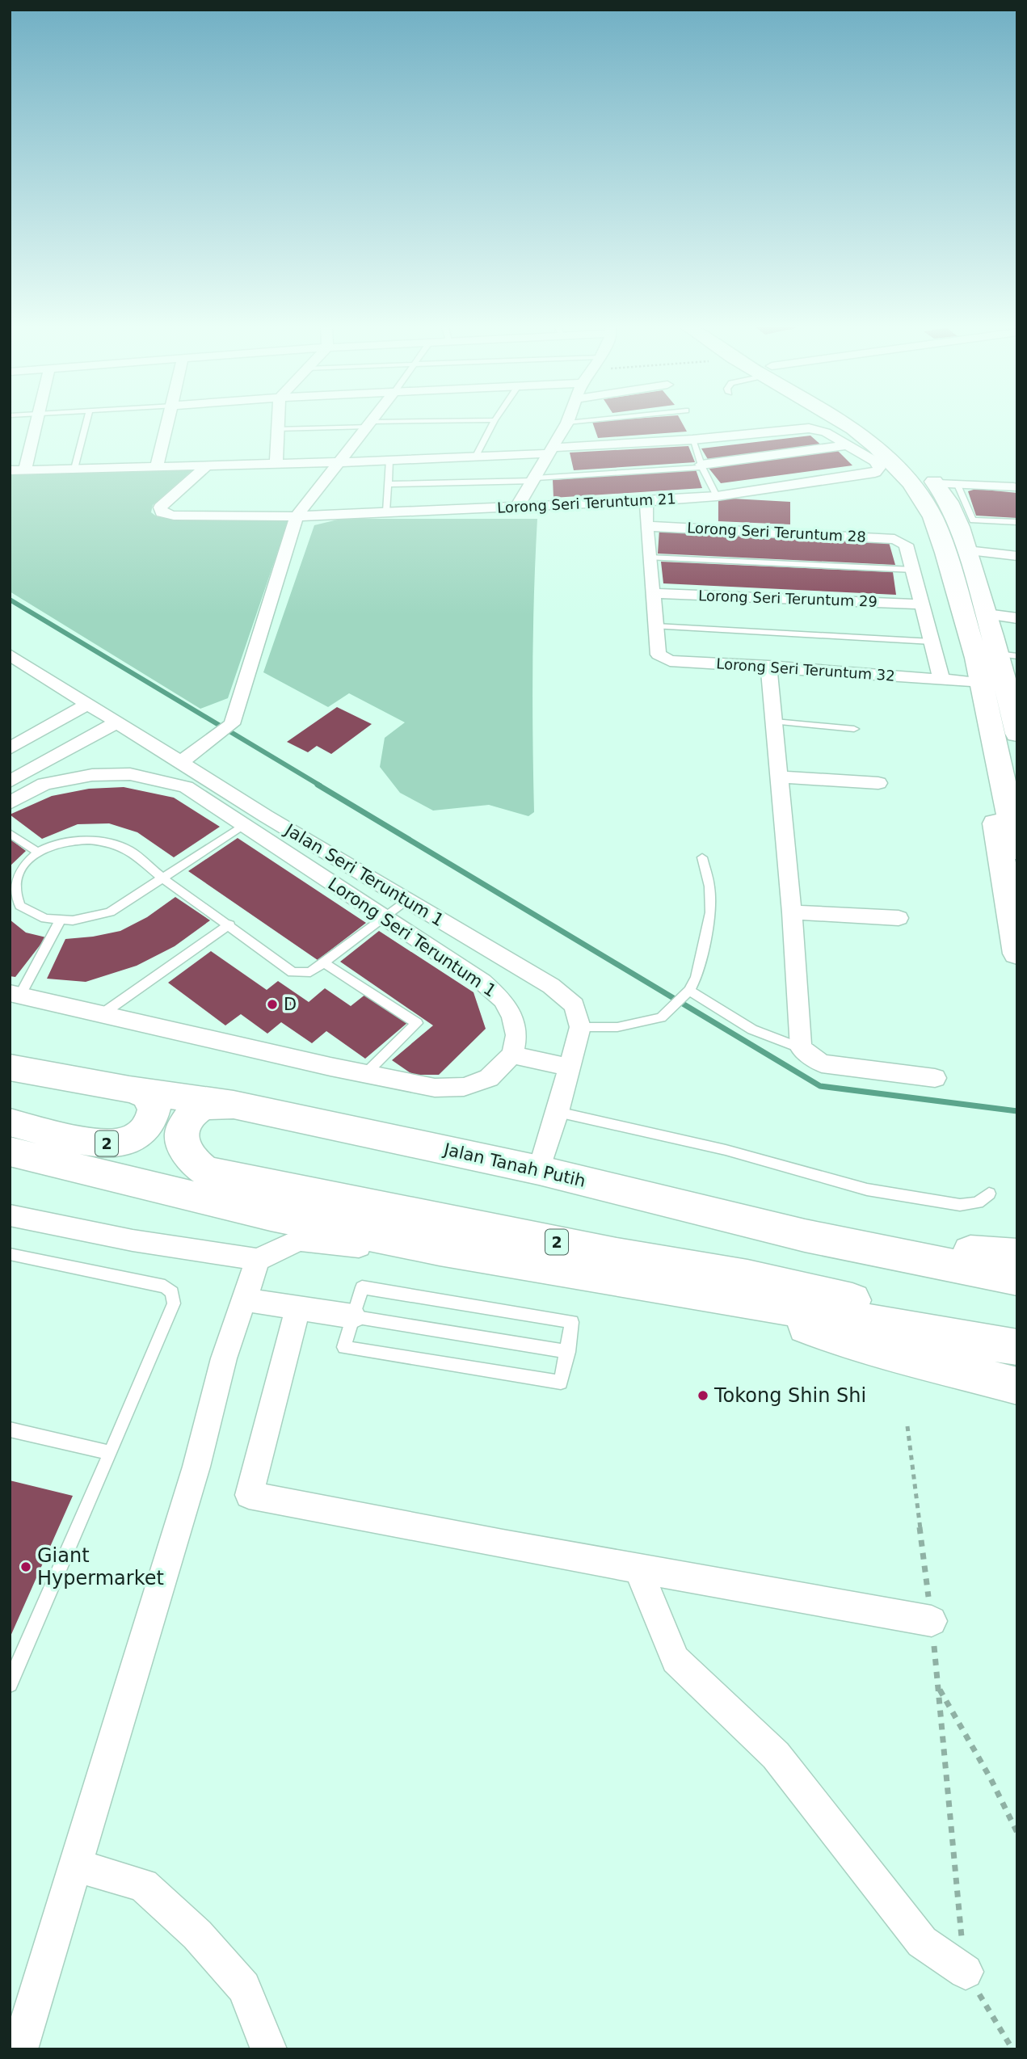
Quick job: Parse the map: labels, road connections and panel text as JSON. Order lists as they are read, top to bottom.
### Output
{
  "streets": {
    "main road": ["2", "Jalan Tanah Putih"],
    "street": [
      "Lorong Seri Teruntum 21",
      "Lorong Seri Teruntum 28",
      "Lorong Seri Teruntum 29",
      "Lorong Seri Teruntum 32",
      "Jalan Seri Teruntum 1",
      "Lorong Seri Teruntum 1"
    ]
  },
  "crossings": [
    ["2", "Jalan Tanah Putih"]
  ],
  "places": ["D", "Tokong Shin Shi", "Giant Hypermarket"]
}
